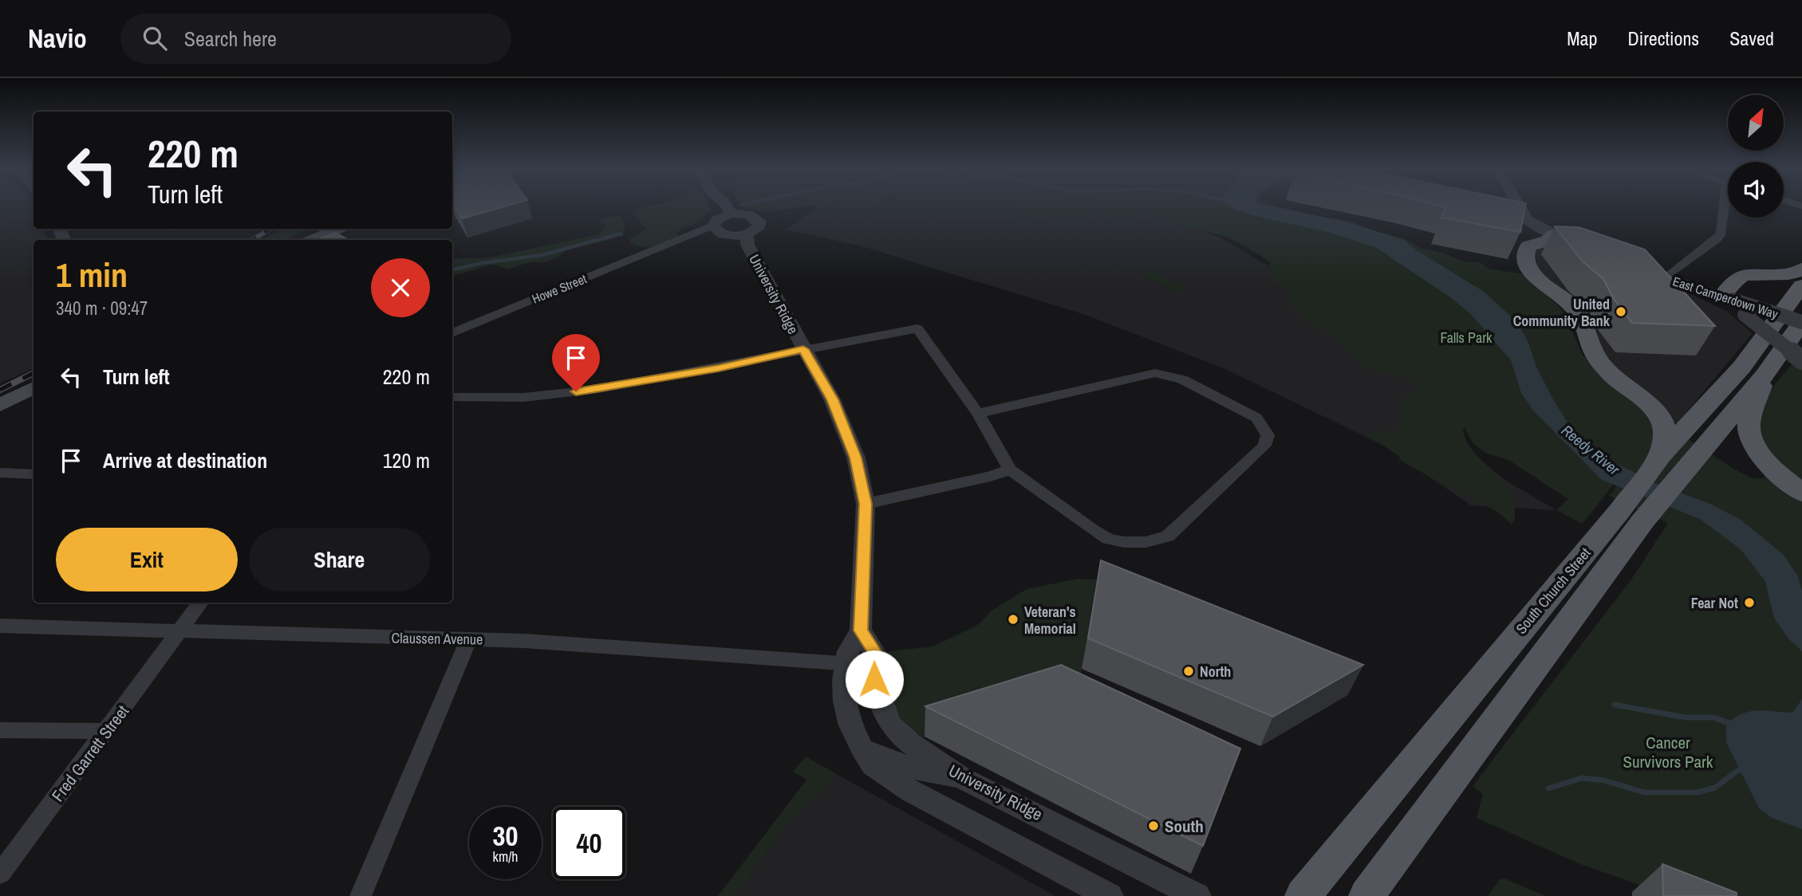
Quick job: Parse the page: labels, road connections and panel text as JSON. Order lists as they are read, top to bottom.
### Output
{
  "streets": {
    "main road": ["South Church Street"],
    "street": [
      "Howe Street",
      "University Ridge",
      "East Camperdown Way",
      "Claussen Avenue",
      "Fred Garrett Street"
    ]
  },
  "crossings": [
    ["Howe Street", "University Ridge"],
    ["University Ridge", "Claussen Avenue"],
    ["East Camperdown Way", "South Church Street"],
    ["Claussen Avenue", "Fred Garrett Street"]
  ],
  "water": ["Reedy River"],
  "parks": ["Falls Park", "Cancer Survivors Park"],
  "places": [
    "United Community Bank",
    "Fear Not",
    "Veteran's Memorial",
    "North",
    "South"
  ],
  "north": "top right",
  "page": {
    "header": "Navio",
    "search": "Search here",
    "nav": ["Map", "Directions", "Saved"],
    "turn": ["220 m", "Turn left"],
    "heading": ["1 min", "340 m · 09:47"],
    "list": [
      {
        "name": "Turn left",
        "value": "220 m"
      },
      {
        "name": "Arrive at destination",
        "value": "120 m"
      }
    ],
    "buttons": ["Exit", "Share"],
    "speed": "30 km/h",
    "limit": "40"
  }
}
